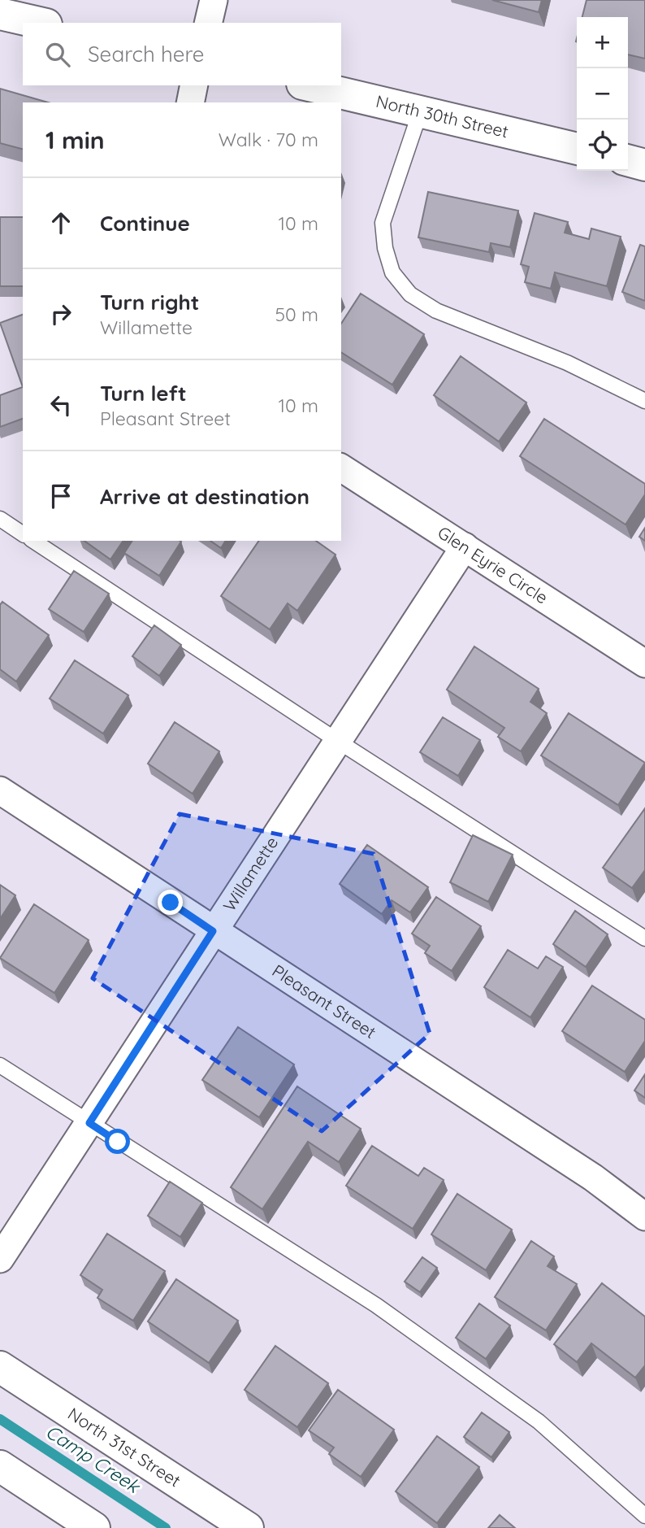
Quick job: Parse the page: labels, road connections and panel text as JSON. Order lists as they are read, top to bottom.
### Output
{
  "streets": {
    "main road": ["North 30th Street", "North 31st Street"],
    "street": ["Glen Eyrie Circle", "Willamette", "Pleasant Street"]
  },
  "crossings": [
    ["Glen Eyrie Circle", "Willamette"],
    ["Willamette", "Pleasant Street"]
  ],
  "water": ["Camp Creek"],
  "page": {
    "map_buttons": ["+", "−"],
    "search": "Search here",
    "heading": ["1 min", "Walk · 70 m"],
    "list": [
      ["Continue", "10 m"],
      ["Turn right", "Willamette", "50 m"],
      ["Turn left", "Pleasant Street", "10 m"],
      "Arrive at destination"
    ]
  }
}
